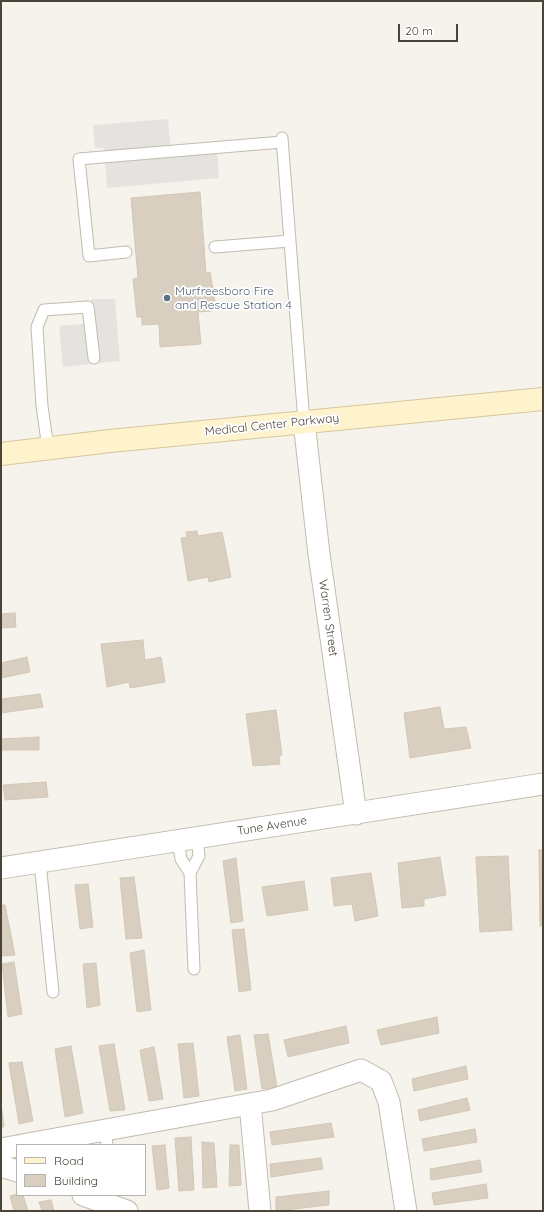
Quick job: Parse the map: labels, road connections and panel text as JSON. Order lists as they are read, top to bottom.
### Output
{
  "streets": {
    "main road": ["Medical Center Parkway"],
    "street": ["Warren Street", "Tune Avenue"]
  },
  "crossings": [
    ["Medical Center Parkway", "Warren Street"],
    ["Warren Street", "Tune Avenue"]
  ],
  "places": ["Murfreesboro Fire and Rescue Station 4"],
  "legend": ["Road", "Building"],
  "scale_bar": "20 m"
}
